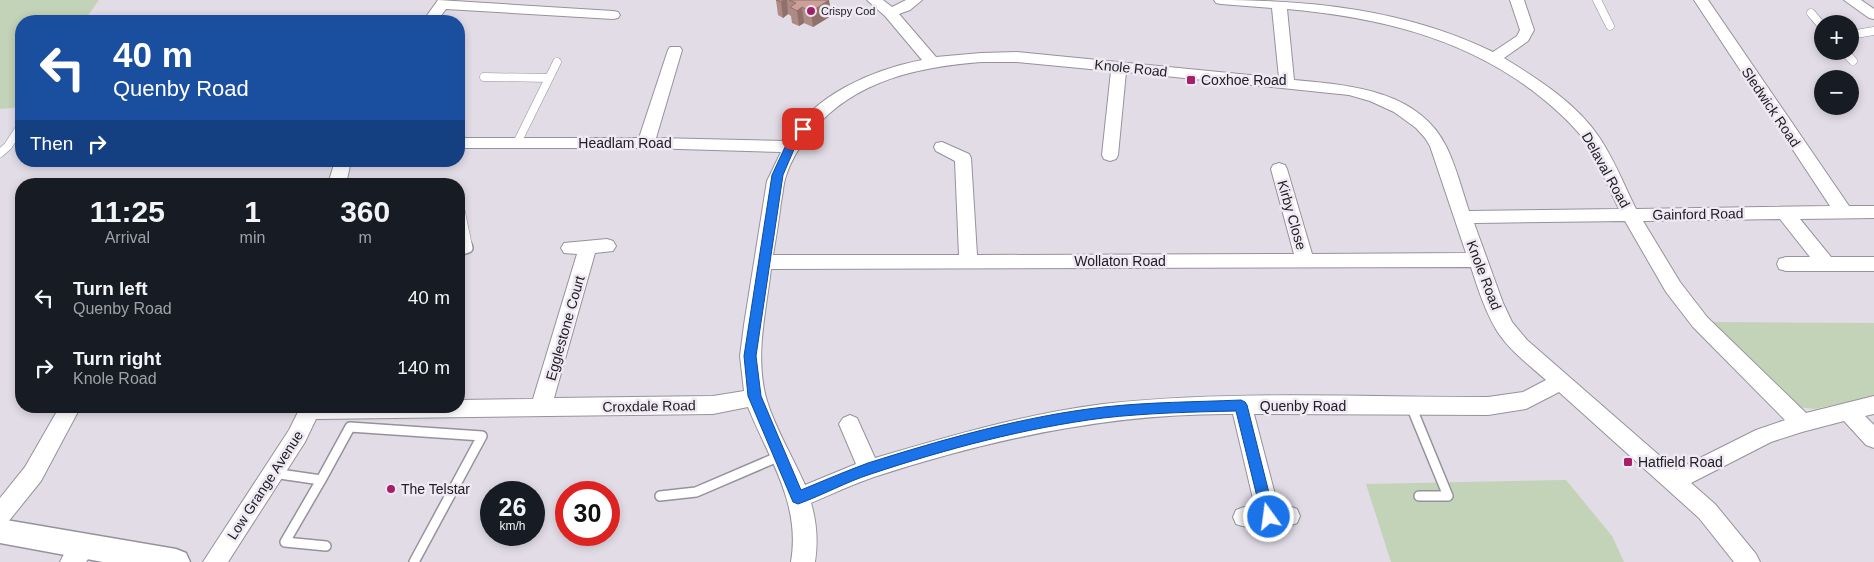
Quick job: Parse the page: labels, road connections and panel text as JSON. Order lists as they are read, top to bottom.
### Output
{
  "streets": {
    "street": [
      "Knole Road",
      "Sledwick Road",
      "Headlam Road",
      "Delaval Road",
      "Gainford Road",
      "Kirby Close",
      "Wollaton Road",
      "Egglestone Court",
      "Croxdale Road",
      "Quenby Road",
      "Low Grange Avenue"
    ]
  },
  "crossings": [
    ["Knole Road", "Headlam Road"],
    ["Knole Road", "Gainford Road"],
    ["Knole Road", "Wollaton Road"],
    ["Knole Road", "Croxdale Road"],
    ["Knole Road", "Quenby Road"],
    ["Sledwick Road", "Gainford Road"],
    ["Delaval Road", "Gainford Road"],
    ["Kirby Close", "Wollaton Road"],
    ["Egglestone Court", "Croxdale Road"]
  ],
  "places": {
    "other": ["Crispy Cod", "The Telstar"],
    "transit": ["Coxhoe Road", "Hatfield Road"]
  },
  "page": {
    "map_buttons": ["+", "−"],
    "turn": ["40 m", "Quenby Road"],
    "then": "Then",
    "eta": [
      "11:25",
      "Arrival",
      "1",
      "min",
      "360",
      "m"
    ],
    "list": [
      {
        "name": "Turn left",
        "note": "Quenby Road",
        "value": "40 m"
      },
      {
        "name": "Turn right",
        "note": "Knole Road",
        "value": "140 m"
      }
    ],
    "speed": "26 km/h",
    "limit": "30"
  }
}
